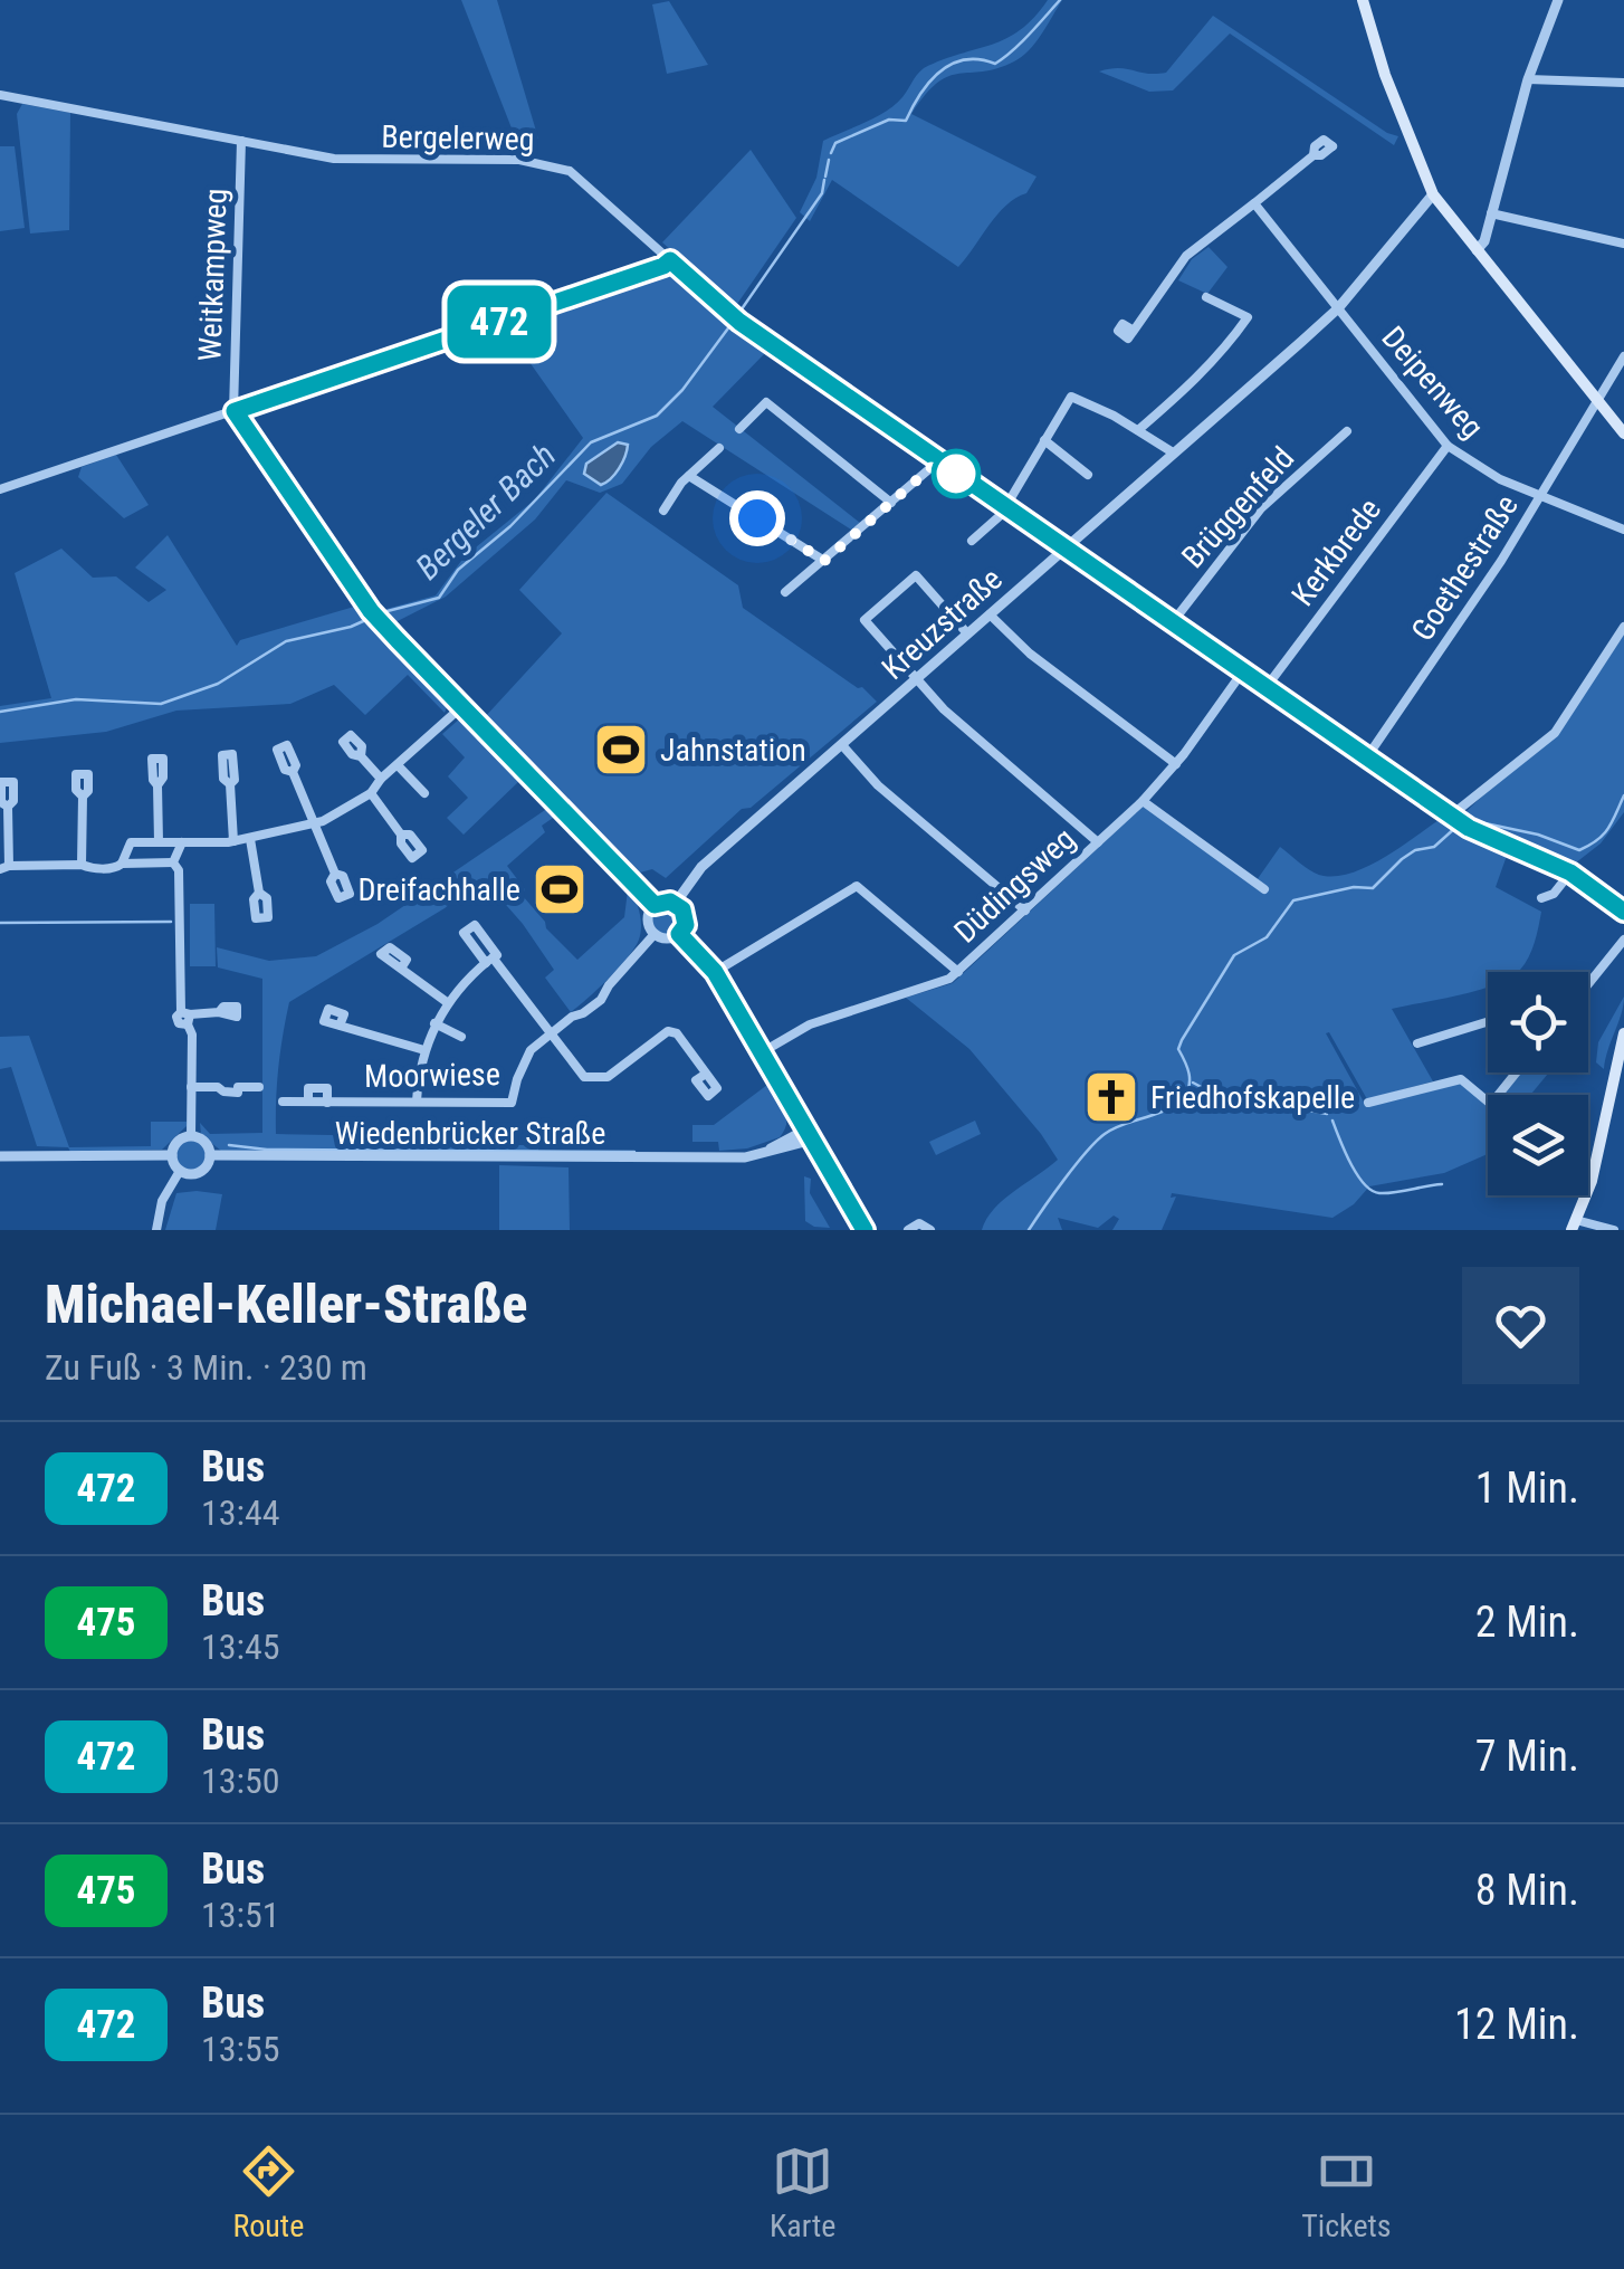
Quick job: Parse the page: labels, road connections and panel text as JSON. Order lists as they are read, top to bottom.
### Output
{
  "streets": {
    "street": [
      "Bergelerweg",
      "Weitkampweg",
      "Deipenweg",
      "Brüggenfeld",
      "Kerkbrede",
      "Goethestraße",
      "Kreuzstraße",
      "Düdingsweg",
      "Moorwiese",
      "Wiedenbrücker Straße"
    ]
  },
  "crossings": [
    ["Bergelerweg", "Weitkampweg"],
    ["Bergelerweg", "Brüggenfeld"],
    ["Bergelerweg", "Kerkbrede"],
    ["Bergelerweg", "Goethestraße"],
    ["Bergelerweg", "Kreuzstraße"],
    ["Bergelerweg", "Düdingsweg"],
    ["Deipenweg", "Kerkbrede"],
    ["Deipenweg", "Goethestraße"],
    ["Deipenweg", "Kreuzstraße"],
    ["Kreuzstraße", "Moorwiese"]
  ],
  "water": ["Bergeler Bach"],
  "places": {
    "sports": ["Jahnstation", "Dreifachhalle"],
    "church": ["Friedhofskapelle"]
  },
  "lines": ["bus line 472"],
  "page": {
    "on_map": "472",
    "heading": ["Michael-Keller-Straße", "Zu Fuß · 3 Min. · 230 m"],
    "list": [
      {
        "mark": "472",
        "name": "Bus",
        "note": "13:44",
        "value": "1 Min."
      },
      {
        "mark": "475",
        "name": "Bus",
        "note": "13:45",
        "value": "2 Min."
      },
      {
        "mark": "472",
        "name": "Bus",
        "note": "13:50",
        "value": "7 Min."
      },
      {
        "mark": "475",
        "name": "Bus",
        "note": "13:51",
        "value": "8 Min."
      },
      {
        "mark": "472",
        "name": "Bus",
        "note": "13:55",
        "value": "12 Min."
      }
    ],
    "tabs": ["Route", "Karte", "Tickets"]
  }
}
